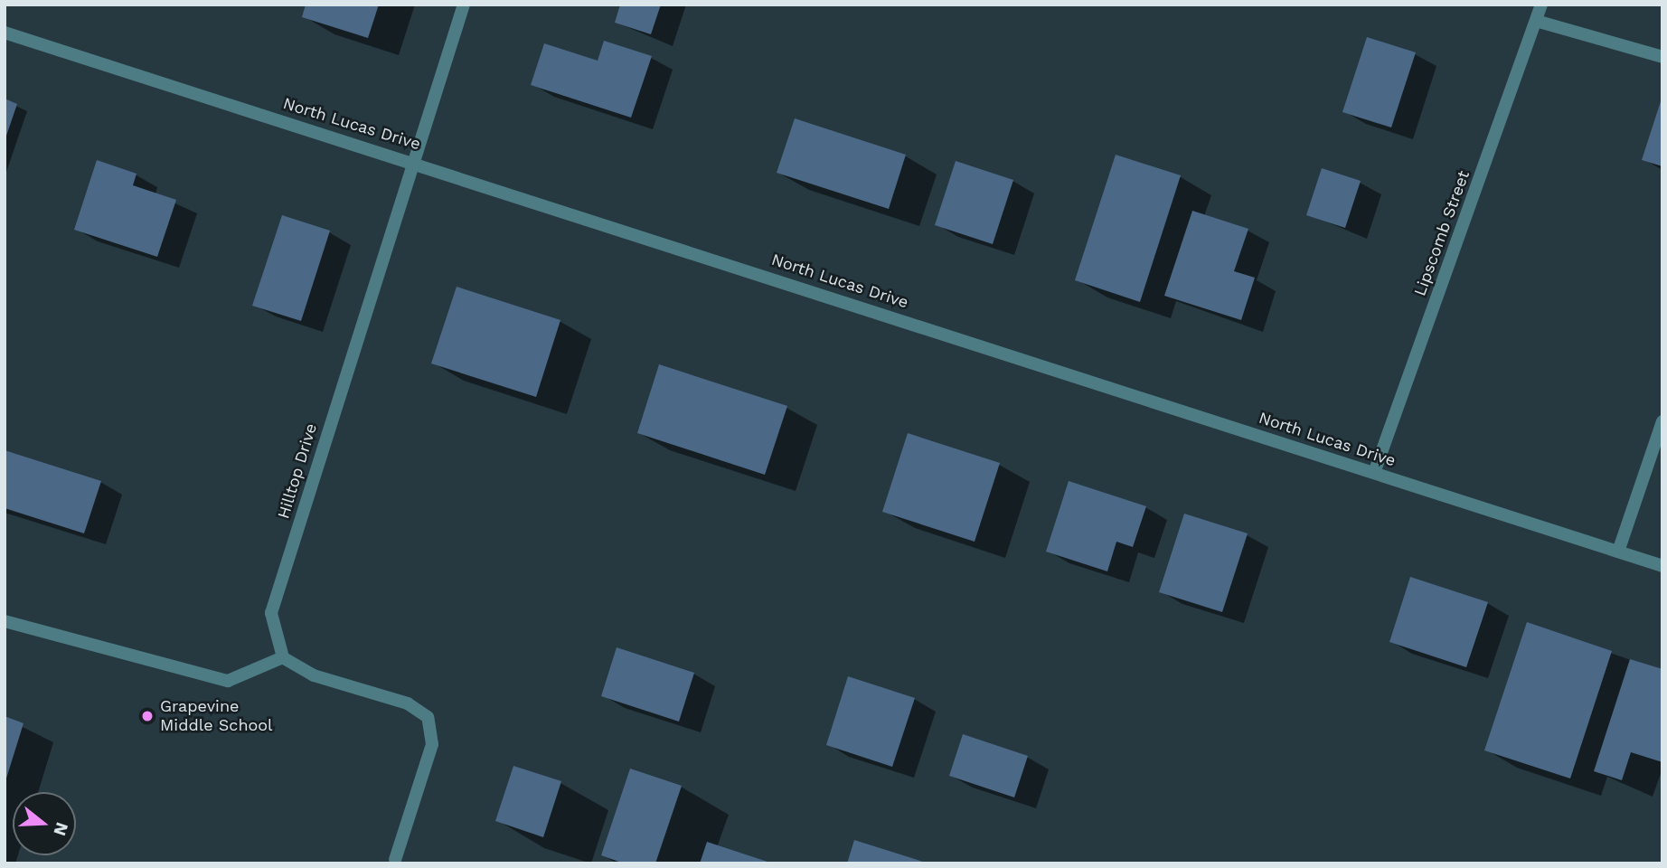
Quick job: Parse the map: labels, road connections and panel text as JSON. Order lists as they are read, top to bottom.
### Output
{
  "streets": {
    "street": ["North Lucas Drive", "Lipscomb Street", "Hilltop Drive"]
  },
  "crossings": [
    ["North Lucas Drive", "Lipscomb Street"],
    ["North Lucas Drive", "Hilltop Drive"]
  ],
  "places": ["Grapevine Middle School"],
  "north": "right"
}
